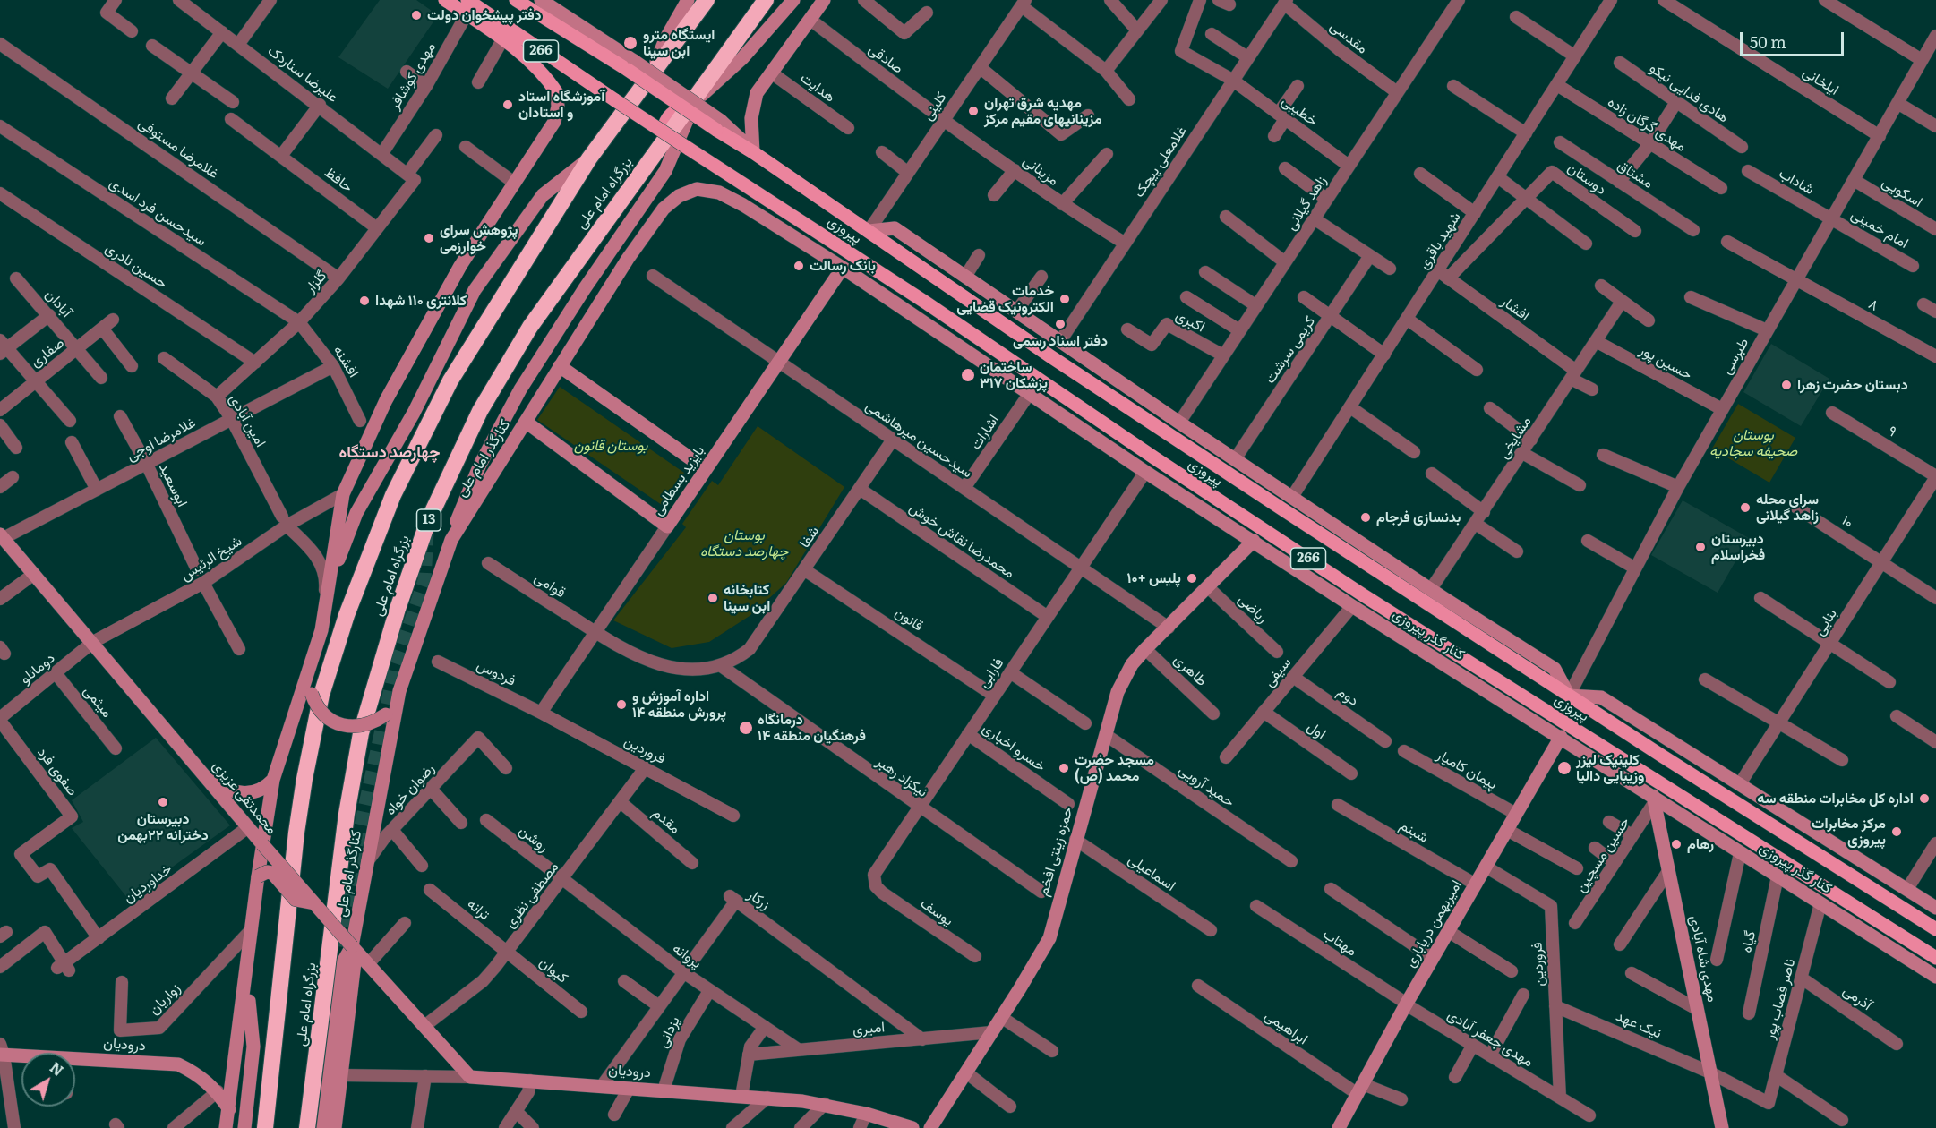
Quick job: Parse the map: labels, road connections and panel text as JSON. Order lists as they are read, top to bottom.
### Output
{
  "streets": {
    "highway": ["بزرگراه امام علی", "13"],
    "main road": [
      "266",
      "پیروزی",
      "کنارگذر امام علی",
      "بایزید بسطامی",
      "کنار گذر پیروزی",
      "محمدتقی عزیزی",
      "حمزه زینتی افخم",
      "امیربهمن دریاباری",
      "مهدی شاه آبادی",
      "درودیان"
    ],
    "street": [
      "مقدسی",
      "صادقی",
      "علیرضا سناردک",
      "مهدی کوشافر",
      "ایلخانی",
      "هدایت",
      "هادی فدایی نیکو",
      "کلینی",
      "خطیبی",
      "مهدی گرگان زاده",
      "غلامرضا مستوفی",
      "غلامعلی پیچک",
      "مزینانی",
      "مشتاق",
      "دوستان",
      "حافظ",
      "شاداب",
      "اسکویی",
      "زاهد گیلانی",
      "سیدحسن فرد اسدی",
      "امام خمینی",
      "شهید باقری",
      "حسین نادری",
      "گلزار",
      "آبادان",
      "۸",
      "افشار",
      "اکبری",
      "کریمی سرشت",
      "صفاری",
      "طبرسی",
      "افشنه",
      "حسین پور",
      "امین آبادی",
      "۹",
      "اشارات",
      "مشایخی",
      "غلامرضا اوجی",
      "سیدحسین میرهاشمی",
      "ابوسعید",
      "۱۰",
      "شفا",
      "محمدرضا نقاش خوش",
      "شیخ الرئیس",
      "قوامی",
      "ریاضی",
      "قانون",
      "بنایی",
      "دومانلو",
      "طاهری",
      "سیفی",
      "فردوس",
      "فارابی",
      "دوم",
      "میثمی",
      "اول",
      "خسرو اخباری",
      "فروردین",
      "پیمان کامیار",
      "صفوی فرد",
      "نیکزاد رهبر",
      "حمید آرویی",
      "رضوان خواه",
      "مقدم",
      "شبنم",
      "روشن",
      "حسین مسچین",
      "اسماعیلی",
      "خداوردیان",
      "مصطفی نظری",
      "زرکار",
      "ترانه",
      "یوسف",
      "گیاه",
      "مهتاب",
      "پروانه",
      "کیوان",
      "آذرمی",
      "زواریان",
      "ناصر قصاب پور",
      "نیک عهد",
      "ابراهیمی",
      "امیری",
      "یزدانی",
      "مهدی جعفر آبادی"
    ]
  },
  "crossings": [
    ["مقدسی", "غلامعلی پیچک"],
    ["مقدسی", "زاهد گیلانی"],
    ["266", "مهدی کوشافر"],
    ["صادقی", "کلینی"],
    ["صادقی", "مزینانی"],
    ["علیرضا سناردک", "مهدی کوشافر"],
    ["علیرضا سناردک", "گلزار"],
    ["ایلخانی", "طبرسی"],
    ["کلینی", "مزینانی"],
    ["کلینی", "پیروزی"],
    ["خطیبی", "غلامعلی پیچک"],
    ["خطیبی", "زاهد گیلانی"],
    ["مهدی گرگان زاده", "شهید باقری"],
    ["غلامرضا مستوفی", "گلزار"],
    ["غلامعلی پیچک", "مزینانی"],
    ["غلامعلی پیچک", "پیروزی"],
    ["دوستان", "شهید باقری"],
    ["دوستان", "افشار"],
    ["حافظ", "گلزار"],
    ["شاداب", "امام خمینی"],
    ["شاداب", "طبرسی"],
    ["اسکویی", "طبرسی"],
    ["بزرگراه امام علی", "پیروزی"],
    ["زاهد گیلانی", "پیروزی"],
    ["زاهد گیلانی", "اکبری"],
    ["سیدحسن فرد اسدی", "گلزار"],
    ["سیدحسن فرد اسدی", "افشنه"],
    ["امام خمینی", "طبرسی"],
    ["پیروزی", "شهید باقری"],
    ["پیروزی", "کریمی سرشت"],
    ["پیروزی", "طبرسی"],
    ["پیروزی", "مشایخی"],
    ["شهید باقری", "افشار"],
    ["حسین نادری", "گلزار"],
    ["گلزار", "افشنه"],
    ["گلزار", "امین آبادی"],
    ["آبادان", "صفاری"],
    ["۸", "طبرسی"],
    ["افشار", "مشایخی"],
    ["طبرسی", "حسین پور"],
    ["افشنه", "غلامرضا اوجی"],
    ["حسین پور", "مشایخی"],
    ["امین آبادی", "غلامرضا اوجی"],
    ["امین آبادی", "شیخ الرئیس"],
    ["۹", "بنایی"],
    ["اشارات", "سیدحسین میرهاشمی"],
    ["اشارات", "کنار گذر پیروزی"],
    ["غلامرضا اوجی", "ابوسعید"],
    ["غلامرضا اوجی", "محمدتقی عزیزی"],
    ["سیدحسین میرهاشمی", "بایزید بسطامی"],
    ["سیدحسین میرهاشمی", "شفا"],
    ["سیدحسین میرهاشمی", "فارابی"],
    ["سیدحسین میرهاشمی", "حمزه زینتی افخم"],
    ["کنارگذر امام علی", "بایزید بسطامی"],
    ["کنارگذر امام علی", "کنار گذر پیروزی"],
    ["کنارگذر امام علی", "رضوان خواه"],
    ["کنارگذر امام علی", "محمدتقی عزیزی"],
    ["کنارگذر امام علی", "درودیان"],
    ["بایزید بسطامی", "قوامی"],
    ["بایزید بسطامی", "فردوس"],
    ["بایزید بسطامی", "فروردین"],
    ["۱۰", "بنایی"],
    ["شفا", "محمدرضا نقاش خوش"],
    ["شفا", "قوامی"],
    ["شفا", "قانون"],
    ["شفا", "نیکزاد رهبر"],
    ["محمدرضا نقاش خوش", "فارابی"],
    ["شیخ الرئیس", "دومانلو"],
    ["شیخ الرئیس", "محمدتقی عزیزی"],
    ["قوامی", "نیکزاد رهبر"],
    ["ریاضی", "حمزه زینتی افخم"],
    ["قانون", "فارابی"],
    ["کنار گذر پیروزی", "سیفی"],
    ["کنار گذر پیروزی", "فارابی"],
    ["کنار گذر پیروزی", "حمزه زینتی افخم"],
    ["کنار گذر پیروزی", "حسین مسچین"],
    ["کنار گذر پیروزی", "امیربهمن دریاباری"],
    ["کنار گذر پیروزی", "گیاه"],
    ["کنار گذر پیروزی", "مهدی شاه آبادی"],
    ["کنار گذر پیروزی", "ناصر قصاب پور"],
    ["دومانلو", "میثمی"],
    ["دومانلو", "صفوی فرد"],
    ["دومانلو", "محمدتقی عزیزی"],
    ["طاهری", "حمزه زینتی افخم"],
    ["سیفی", "دوم"],
    ["سیفی", "اول"],
    ["فردوس", "فروردین"],
    ["فارابی", "خسرو اخباری"],
    ["فارابی", "نیکزاد رهبر"],
    ["فارابی", "یوسف"],
    ["فروردین", "مصطفی نظری"],
    ["فروردین", "امیربهمن دریاباری"],
    ["فروردین", "نیک عهد"],
    ["فروردین", "مهدی جعفر آبادی"],
    ["پیمان کامیار", "امیربهمن دریاباری"],
    ["صفوی فرد", "خداوردیان"],
    ["حمید آرویی", "حمزه زینتی افخم"],
    ["محمدتقی عزیزی", "خداوردیان"],
    ["محمدتقی عزیزی", "مصطفی نظری"],
    ["محمدتقی عزیزی", "درودیان"],
    ["مقدم", "مصطفی نظری"],
    ["شبنم", "امیربهمن دریاباری"],
    ["روشن", "مصطفی نظری"],
    ["روشن", "پروانه"],
    ["حمزه زینتی افخم", "اسماعیلی"],
    ["حمزه زینتی افخم", "امیری"],
    ["حسین مسچین", "مهدی شاه آبادی"],
    ["مصطفی نظری", "ترانه"],
    ["مصطفی نظری", "پروانه"],
    ["مصطفی نظری", "کیوان"],
    ["زرکار", "پروانه"],
    ["زرکار", "امیری"],
    ["زرکار", "درودیان"],
    ["ترانه", "کیوان"],
    ["امیربهمن دریاباری", "مهتاب"],
    ["امیربهمن دریاباری", "ابراهیمی"],
    ["امیربهمن دریاباری", "مهدی جعفر آبادی"],
    ["مهتاب", "مهدی جعفر آبادی"],
    ["پروانه", "امیری"],
    ["پروانه", "یزدانی"],
    ["مهدی شاه آبادی", "نیک عهد"],
    ["آذرمی", "ناصر قصاب پور"],
    ["ناصر قصاب پور", "نیک عهد"],
    ["یزدانی", "درودیان"]
  ],
  "districts": ["چهارصد دستگاه"],
  "parks": ["بوستان صحیفه سجادیه", "بوستان قانون", "بوستان چهارصد دستگاه"],
  "places": [
    "دفتر پیشخوان دولت",
    "ایستگاه مترو ابن سینا",
    "آموزشگاه استاد و استادان",
    "مهدیه شرق تهران مزینانیهای مقیم مرکز",
    "پژوهش سرای خوارزمی",
    "بانک رسالت",
    "خدمات الکترونیک قضایی",
    "کلانتری ۱۱۰ شهدا",
    "دفتر اسناد رسمی",
    "ساختمان پزشکان ۳۱۷",
    "دبستان حضرت زهرا",
    "سرای محله زاهد گیلانی",
    "بدنسازی فرجام",
    "دبیرستان فخراسلام",
    "پلیس +۱۰",
    "کتابخانه ابن سینا",
    "اداره آموزش و پرورش منطقه ۱۴",
    "درمانگاه فرهنگیان منطقه ۱۴",
    "مسجد حضرت محمد (ص)",
    "کلینیک لیزر وزیبایی دالیا",
    "اداره کل مخابرات منطقه سه",
    "دبیرستان دخترانه ۲۲بهمن",
    "مرکز مخابرات پیروزی",
    "رهام"
  ],
  "scale_bar": "50 m",
  "north": "top right"
}
